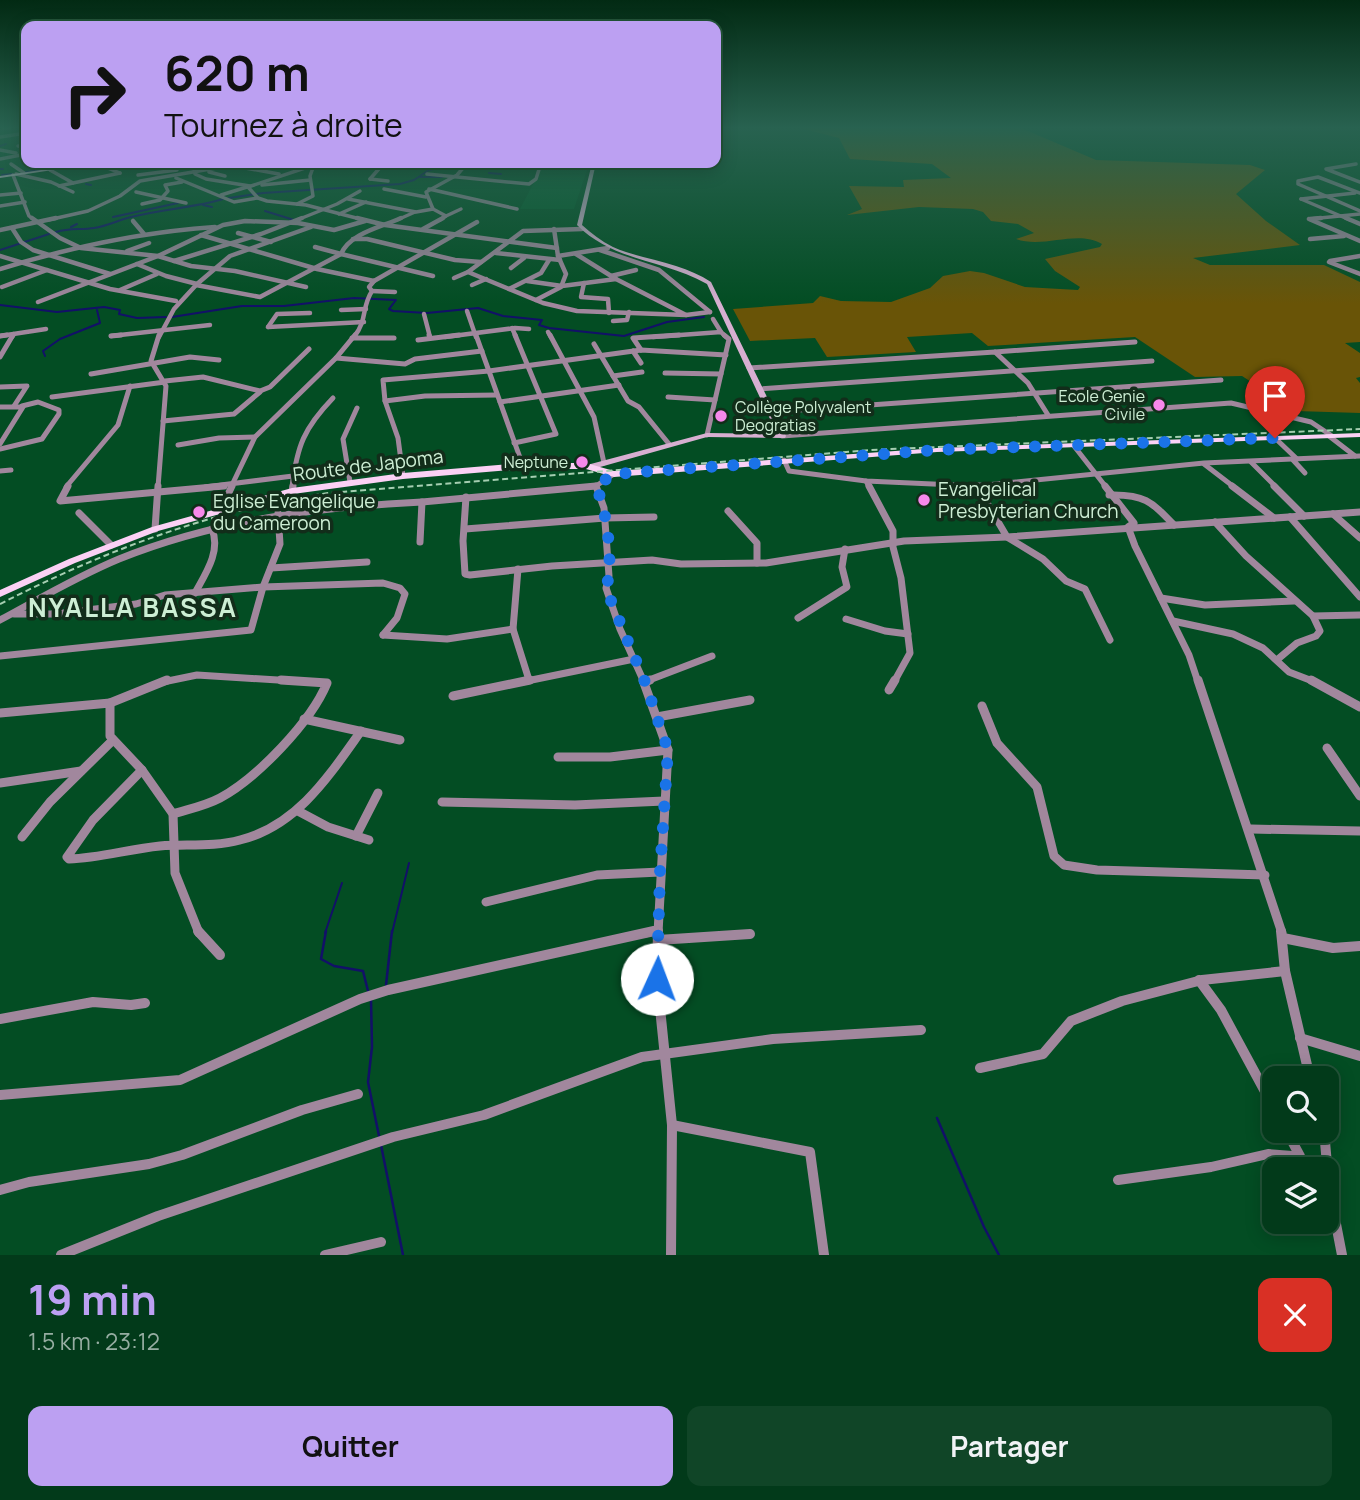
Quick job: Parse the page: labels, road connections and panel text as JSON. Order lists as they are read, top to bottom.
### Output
{
  "streets": {
    "main road": ["Route de Japoma"]
  },
  "districts": ["NYALLA BASSA"],
  "places": [
    "Ecole Genie Civile",
    "Collège Polyvalent Deogratias",
    "Neptune",
    "Evangelical Presbyterian Church",
    "Eglise Evangelique du Cameroon"
  ],
  "page": {
    "turn": ["620 m", "Tournez à droite"],
    "heading": ["19 min", "1.5 km · 23:12"],
    "buttons": ["Quitter", "Partager"]
  }
}
